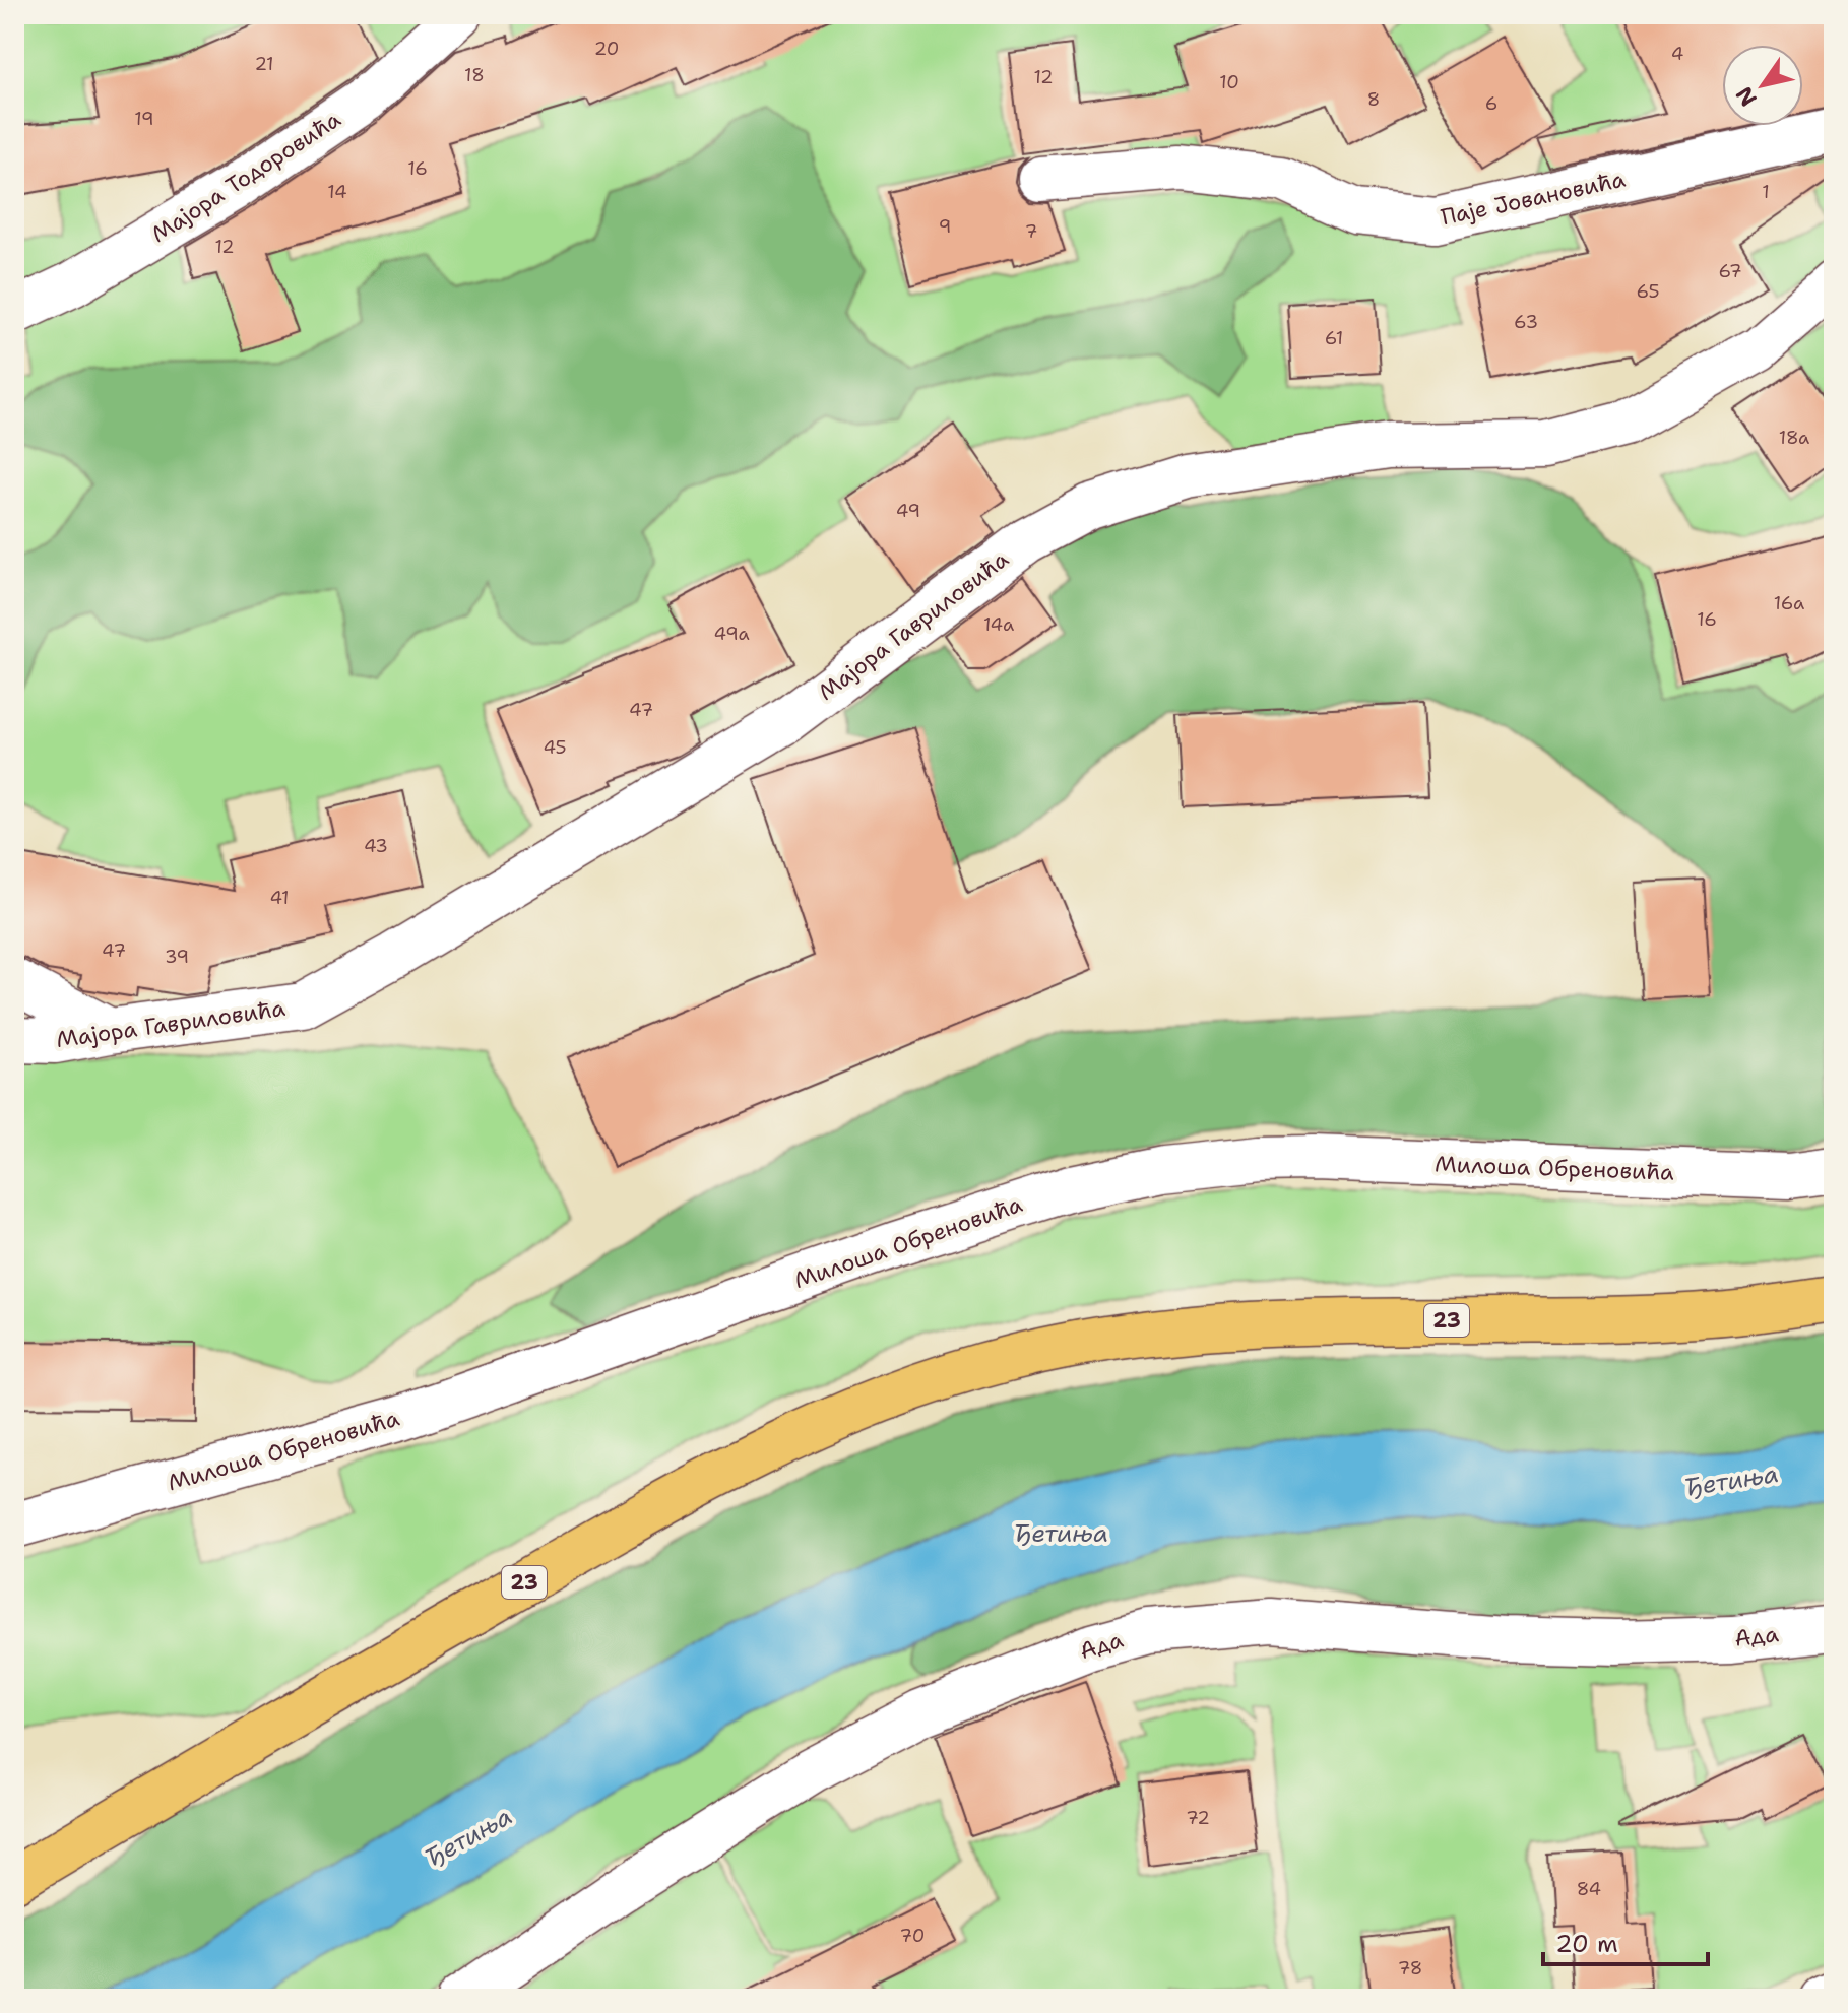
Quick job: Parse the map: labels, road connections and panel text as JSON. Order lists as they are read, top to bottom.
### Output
{
  "streets": {
    "main road": ["23"],
    "street": [
      "Мајора Тодоровића",
      "Паје Јовановића",
      "Мајора Гавриловића",
      "Милоша Обреновића",
      "Ада"
    ]
  },
  "water": ["Ђетиња"],
  "house_numbers": [
    "20",
    "4",
    "21",
    "18",
    "12",
    "10",
    "8",
    "6",
    "19",
    "16",
    "14",
    "1",
    "9",
    "7",
    "12",
    "67",
    "65",
    "63",
    "61",
    "18a",
    "49",
    "16a",
    "16",
    "14a",
    "49a",
    "47",
    "45",
    "43",
    "41",
    "47",
    "39",
    "72",
    "84",
    "70",
    "78"
  ],
  "scale_bar": "20 m",
  "north": "bottom left"
}
